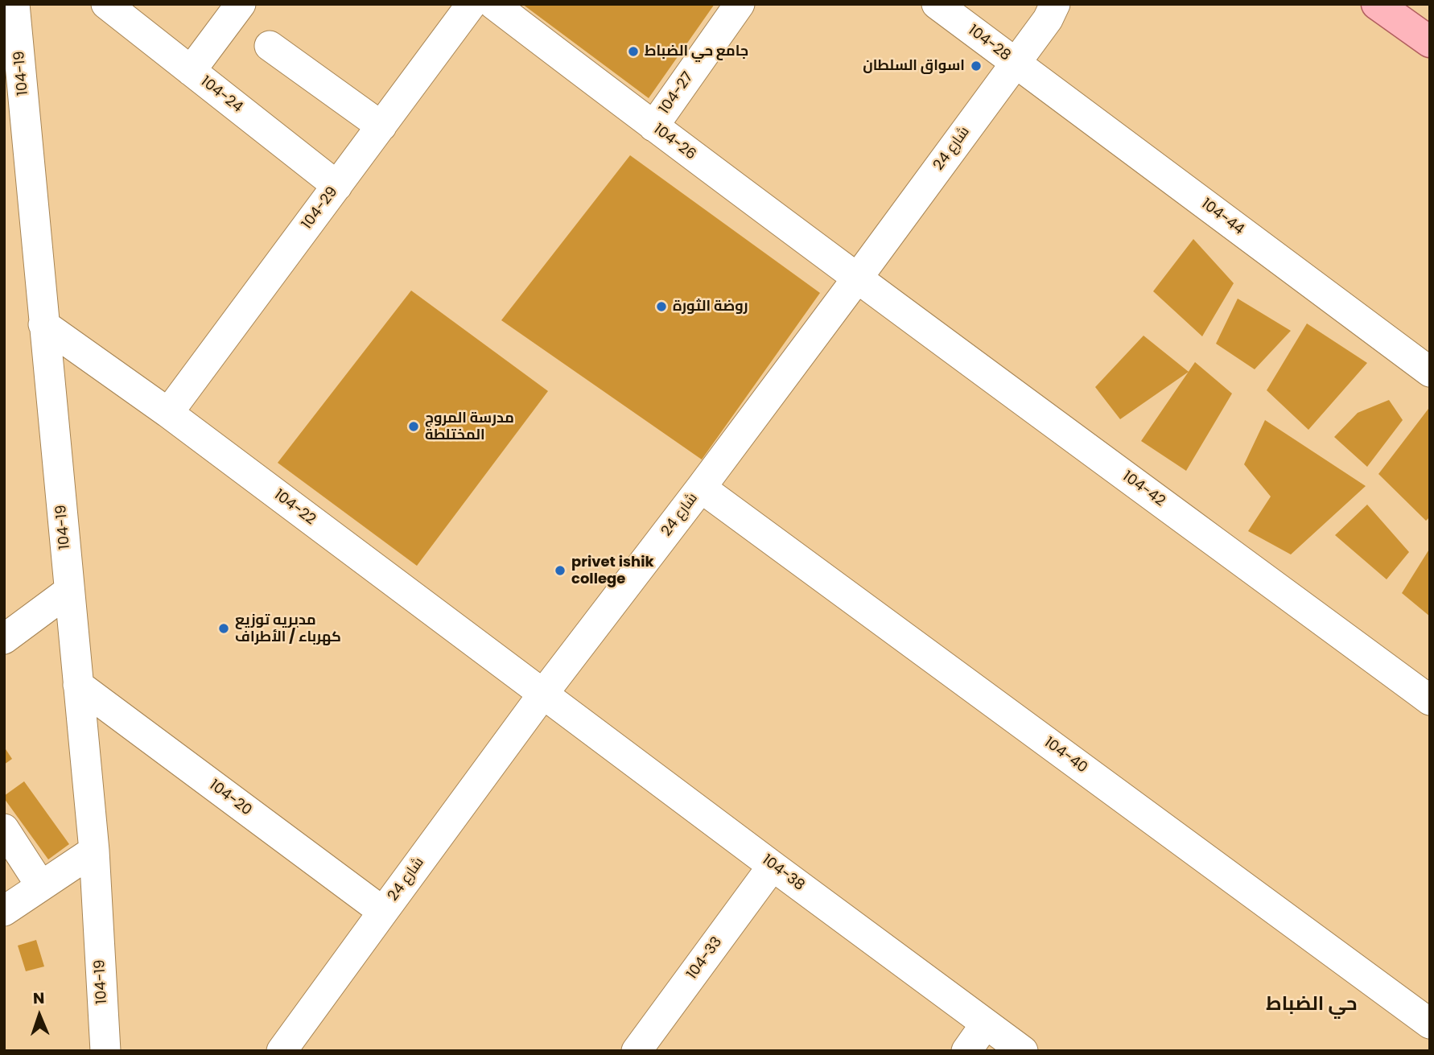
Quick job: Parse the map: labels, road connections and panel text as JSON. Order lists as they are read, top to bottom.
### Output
{
  "streets": {
    "street": [
      "104-28",
      "104-19",
      "104-27",
      "104-24",
      "104-26",
      "شارع 24",
      "104-29",
      "104-44",
      "104-42",
      "104-22",
      "104-40",
      "104-20",
      "104-38",
      "104-33"
    ]
  },
  "crossings": [
    ["104-28", "شارع 24"],
    ["104-28", "104-44"],
    ["104-19", "104-22"],
    ["104-19", "104-20"],
    ["104-27", "104-26"],
    ["104-24", "104-29"],
    ["104-26", "شارع 24"],
    ["104-26", "104-42"],
    ["شارع 24", "104-44"],
    ["شارع 24", "104-42"],
    ["شارع 24", "104-22"],
    ["شارع 24", "104-40"],
    ["شارع 24", "104-20"],
    ["شارع 24", "104-38"],
    ["104-29", "104-22"],
    ["104-22", "104-38"],
    ["104-38", "104-33"]
  ],
  "districts": ["حي الضباط"],
  "places": [
    "جامع حي الضباط",
    "اسواق السلطان",
    "روضة الثورة",
    "مدرسة المروج المختلطة",
    "privet ishik college",
    "مديريه توزيع كهرباء / الأطراف"
  ],
  "north": "top"
}
